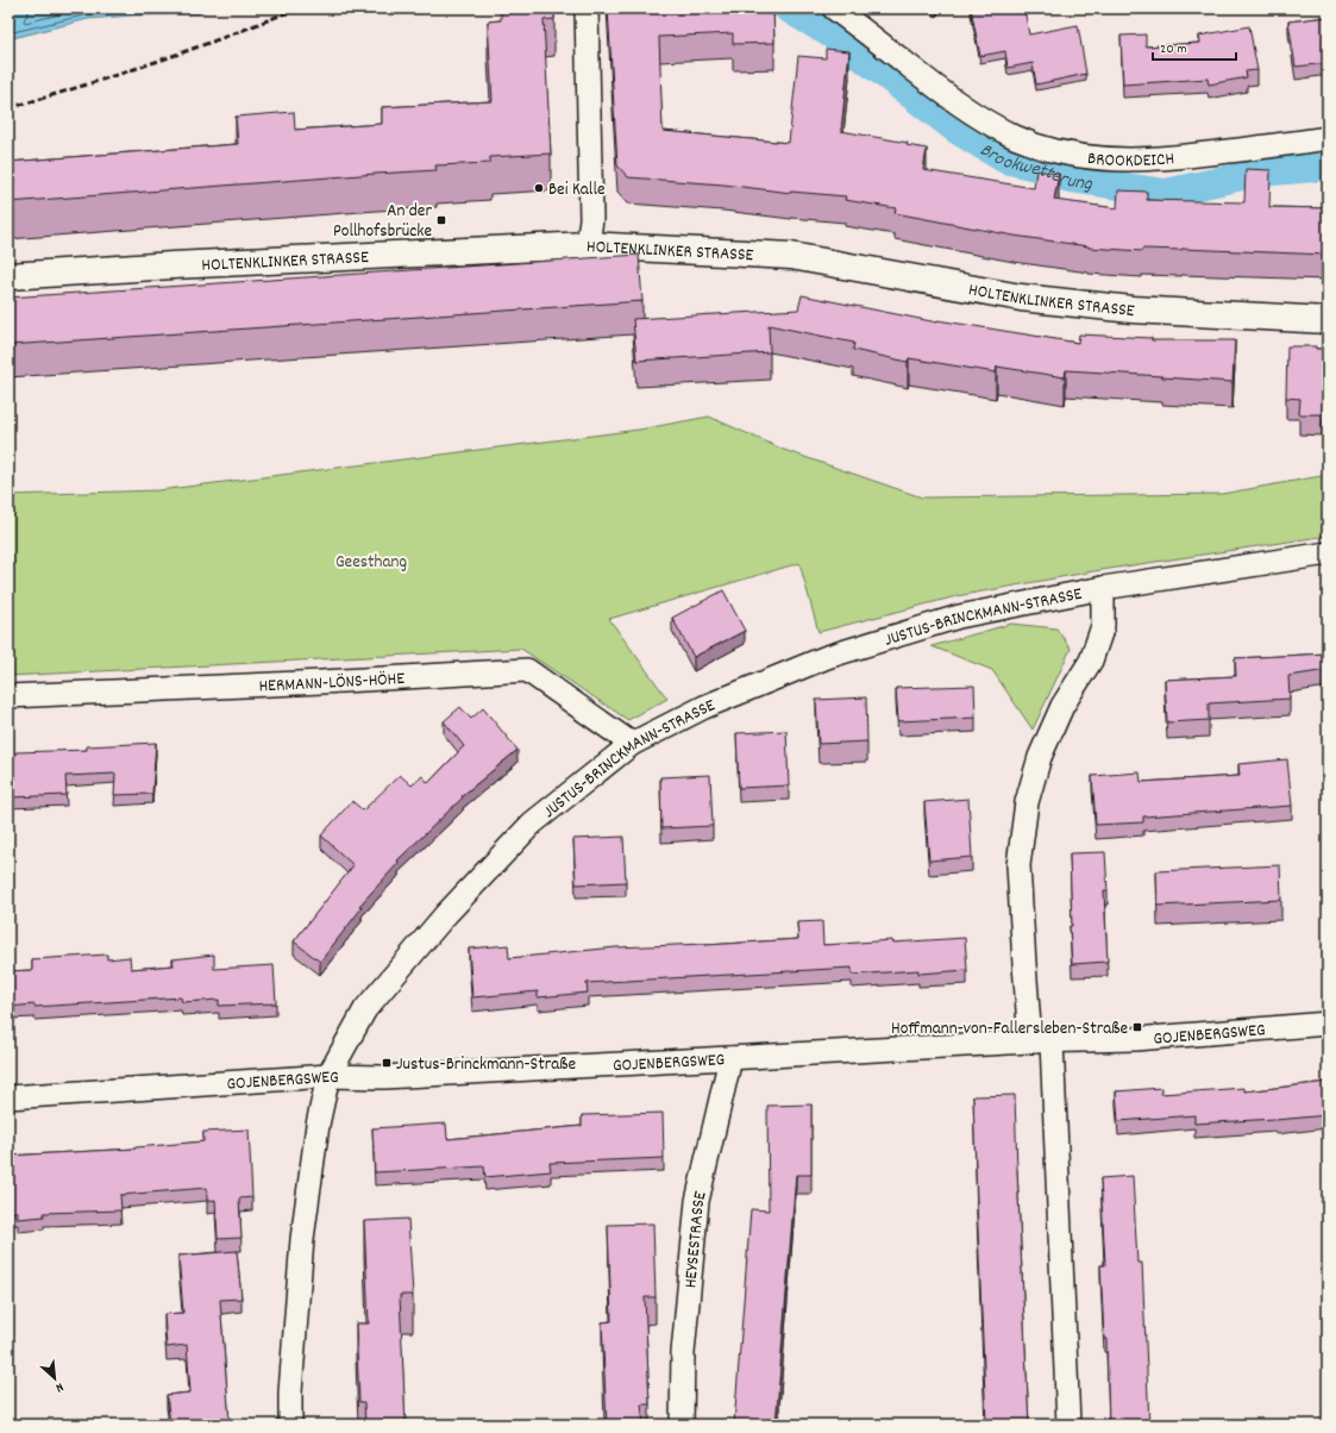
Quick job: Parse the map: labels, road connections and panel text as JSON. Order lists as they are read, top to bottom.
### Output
{
  "streets": {
    "main road": ["HOLTENKLINKER STRASSE"],
    "street": [
      "BROOKDEICH",
      "JUSTUS-BRINCKMANN-STRASSE",
      "HERMANN-LÖNS-HÖHE",
      "GOJENBERGSWEG",
      "HEYSESTRASSE"
    ]
  },
  "crossings": [
    ["JUSTUS-BRINCKMANN-STRASSE", "HERMANN-LÖNS-HÖHE"],
    ["JUSTUS-BRINCKMANN-STRASSE", "GOJENBERGSWEG"],
    ["GOJENBERGSWEG", "HEYSESTRASSE"]
  ],
  "water": ["Brookwetterung"],
  "parks": ["Geesthang"],
  "places": {
    "other": ["Bei Kalle"],
    "transit": ["An der Pollhofsbrücke", "Hoffmann-von-Fallersleben-Straße", "Justus-Brinckmann-Straße"]
  },
  "scale_bar": "20 m",
  "north": "bottom right"
}
